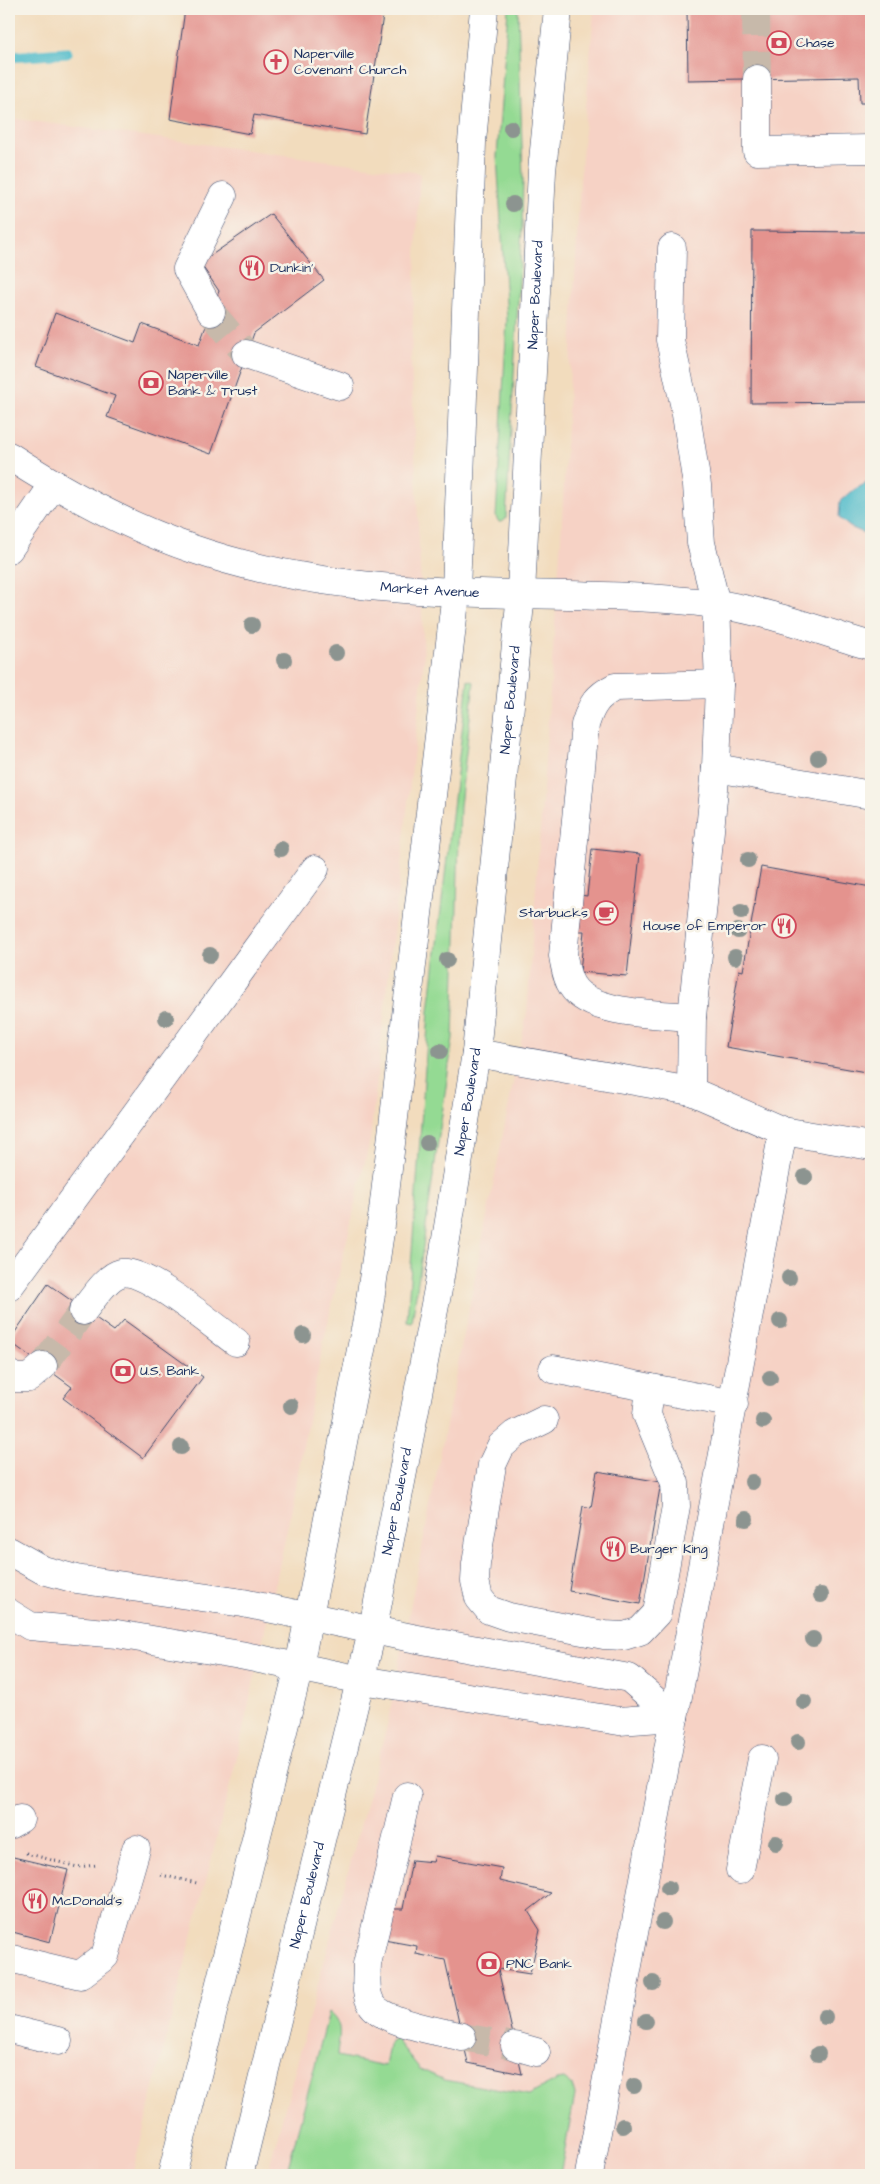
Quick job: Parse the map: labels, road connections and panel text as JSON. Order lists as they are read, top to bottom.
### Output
{
  "streets": {
    "main road": ["Naper Boulevard", "Market Avenue"]
  },
  "crossings": [
    ["Naper Boulevard", "Market Avenue"]
  ],
  "places": {
    "bank": [
      "Chase",
      "Naperville Bank & Trust",
      "U.S. Bank",
      "PNC Bank"
    ],
    "church": ["Naperville Covenant Church"],
    "restaurant": [
      "Dunkin'",
      "House of Emperor",
      "Burger King",
      "McDonald's"
    ],
    "cafe": ["Starbucks"]
  }
}
